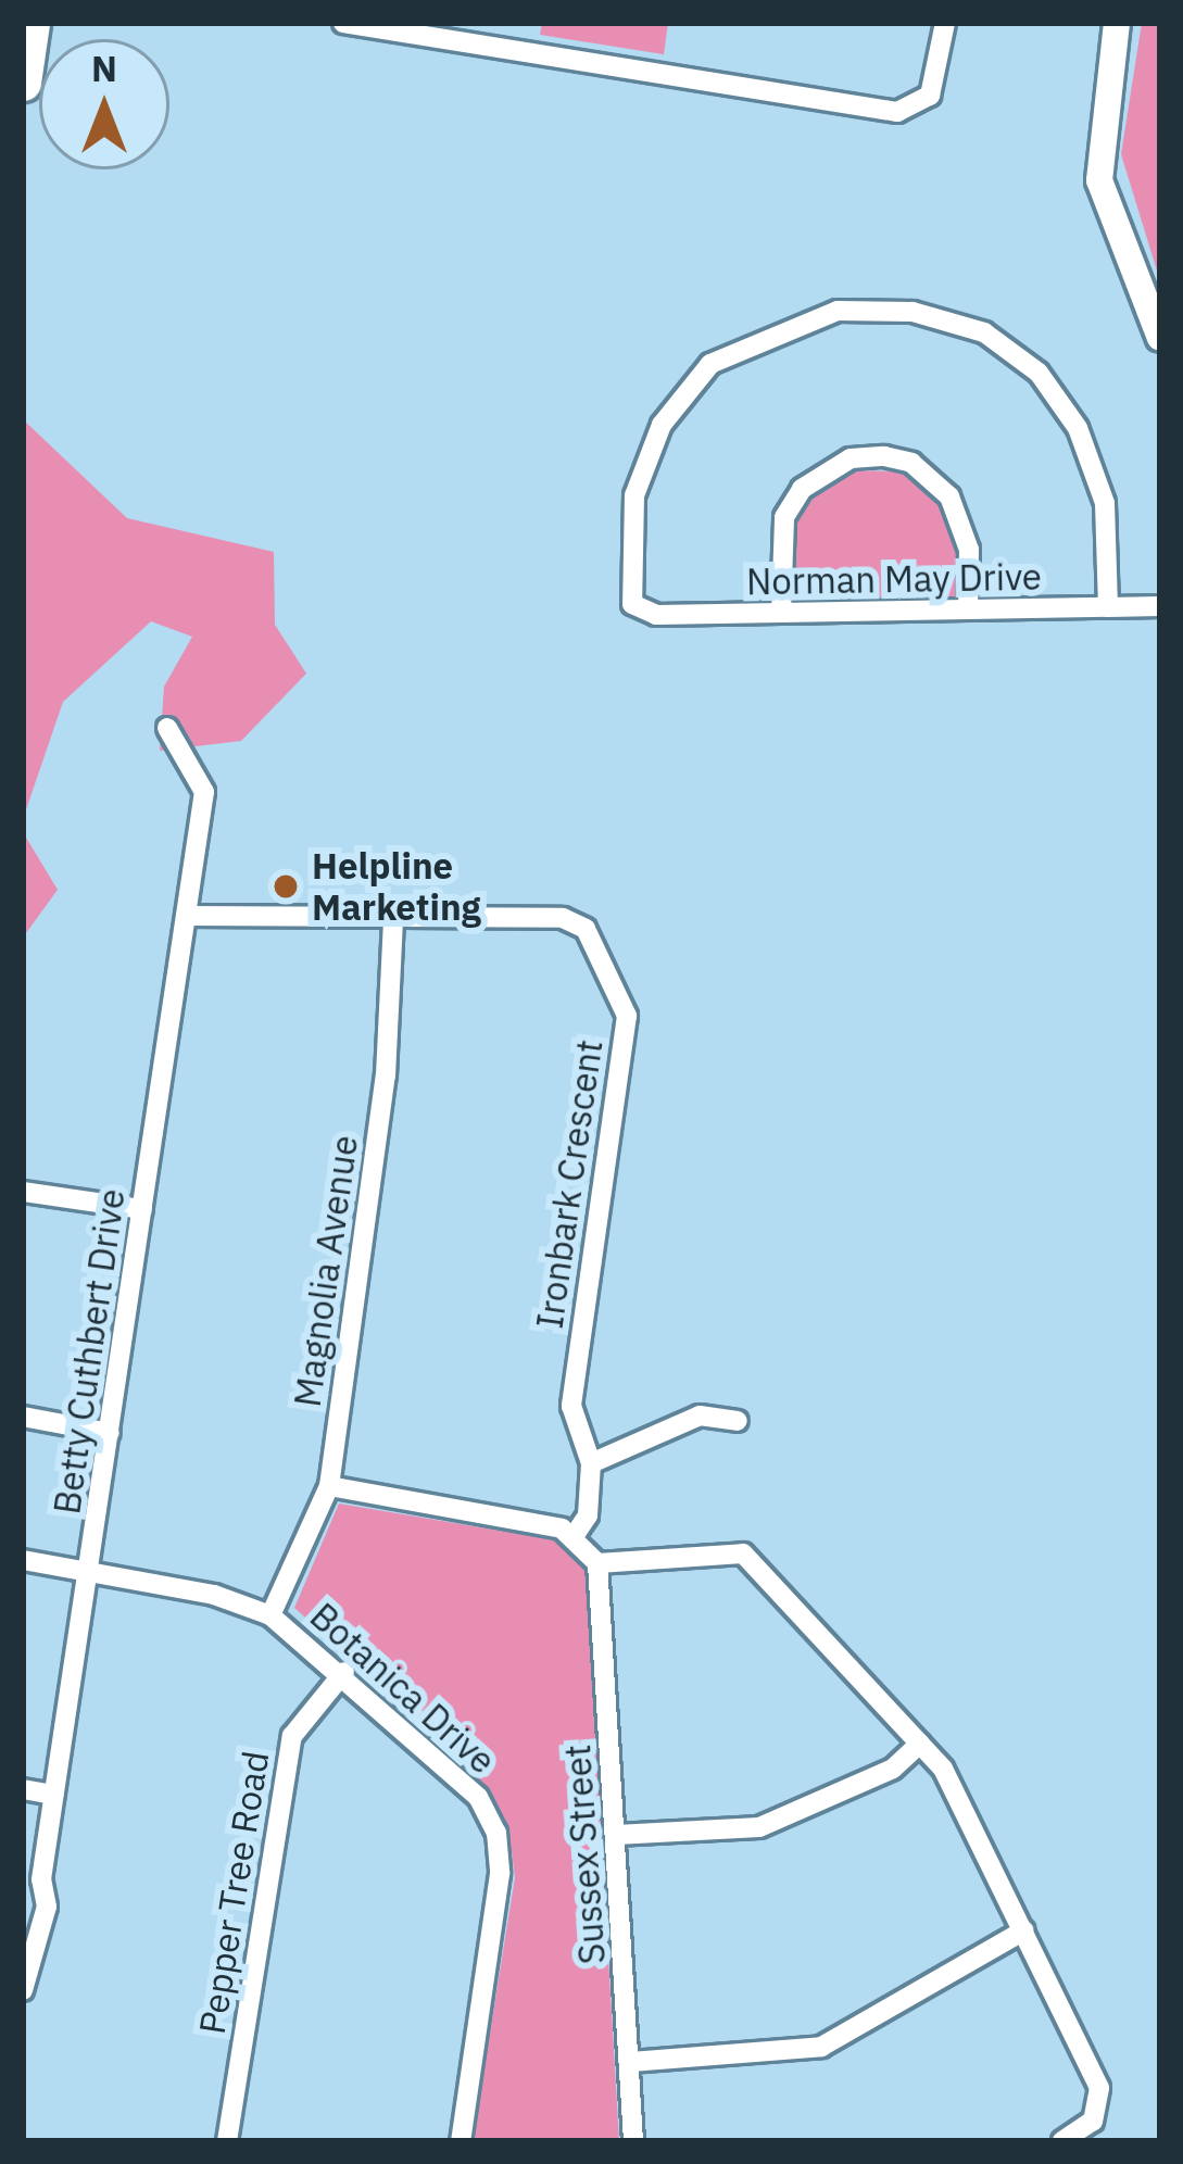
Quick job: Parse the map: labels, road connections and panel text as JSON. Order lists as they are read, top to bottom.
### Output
{
  "streets": {
    "street": [
      "Norman May Drive",
      "Ironbark Crescent",
      "Magnolia Avenue",
      "Betty Cuthbert Drive",
      "Botanica Drive",
      "Sussex Street",
      "Pepper Tree Road"
    ]
  },
  "crossings": [
    ["Ironbark Crescent", "Magnolia Avenue"],
    ["Ironbark Crescent", "Betty Cuthbert Drive"],
    ["Magnolia Avenue", "Botanica Drive"],
    ["Betty Cuthbert Drive", "Botanica Drive"],
    ["Botanica Drive", "Pepper Tree Road"]
  ],
  "places": ["Helpline Marketing"],
  "north": "top"
}
